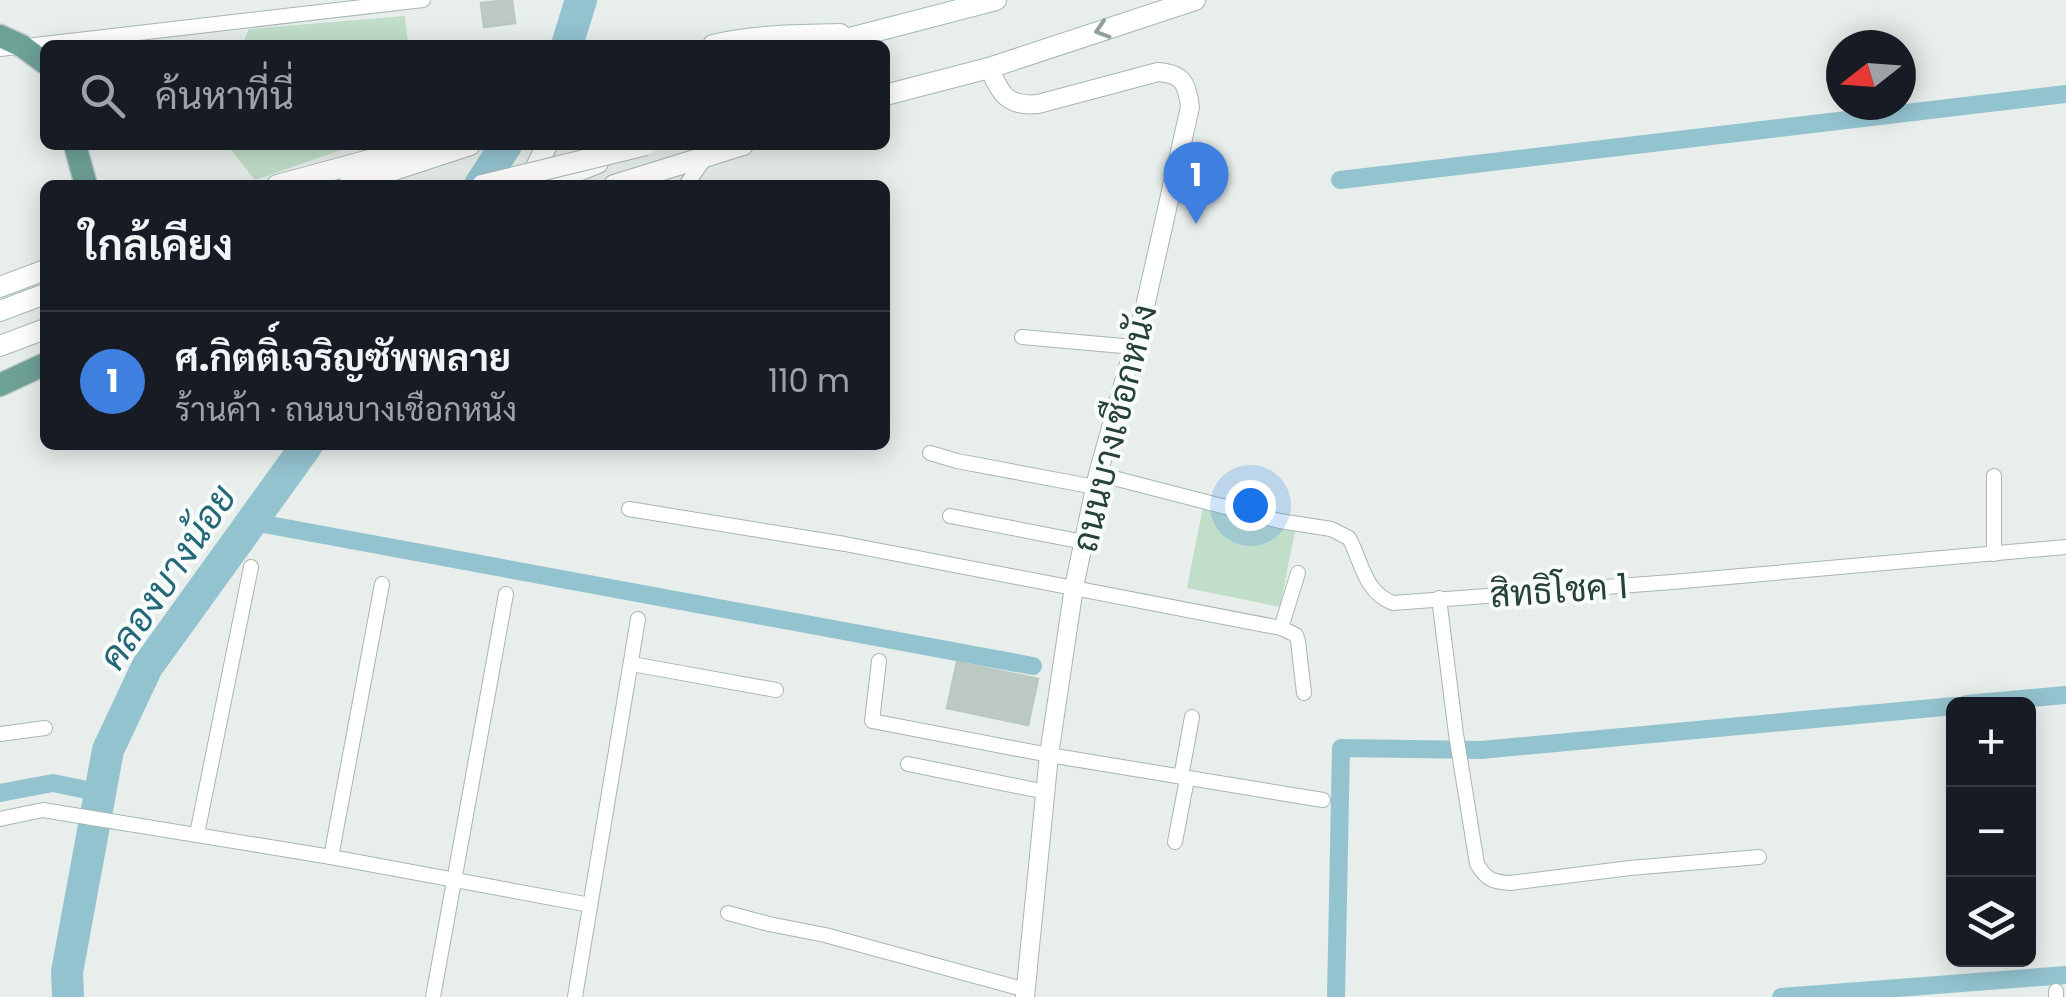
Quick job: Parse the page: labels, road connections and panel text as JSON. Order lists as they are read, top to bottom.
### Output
{
  "streets": {
    "street": ["ถนนบางเชือกหนัง", "สิทธิโชค 1"]
  },
  "crossings": [
    ["ถนนบางเชือกหนัง", "สิทธิโชค 1"]
  ],
  "water": ["คลองบางน้อย"],
  "north": "left",
  "page": {
    "search": "ค้นหาที่นี่",
    "pins": "1",
    "heading": "ใกล้เคียง",
    "list": [
      {
        "mark": "1",
        "name": "ศ.กิตติ์เจริญซัพพลาย",
        "note": "ร้านค้า · ถนนบางเชือกหนัง",
        "value": "110 m"
      }
    ],
    "map_buttons": ["+", "−"]
  }
}
